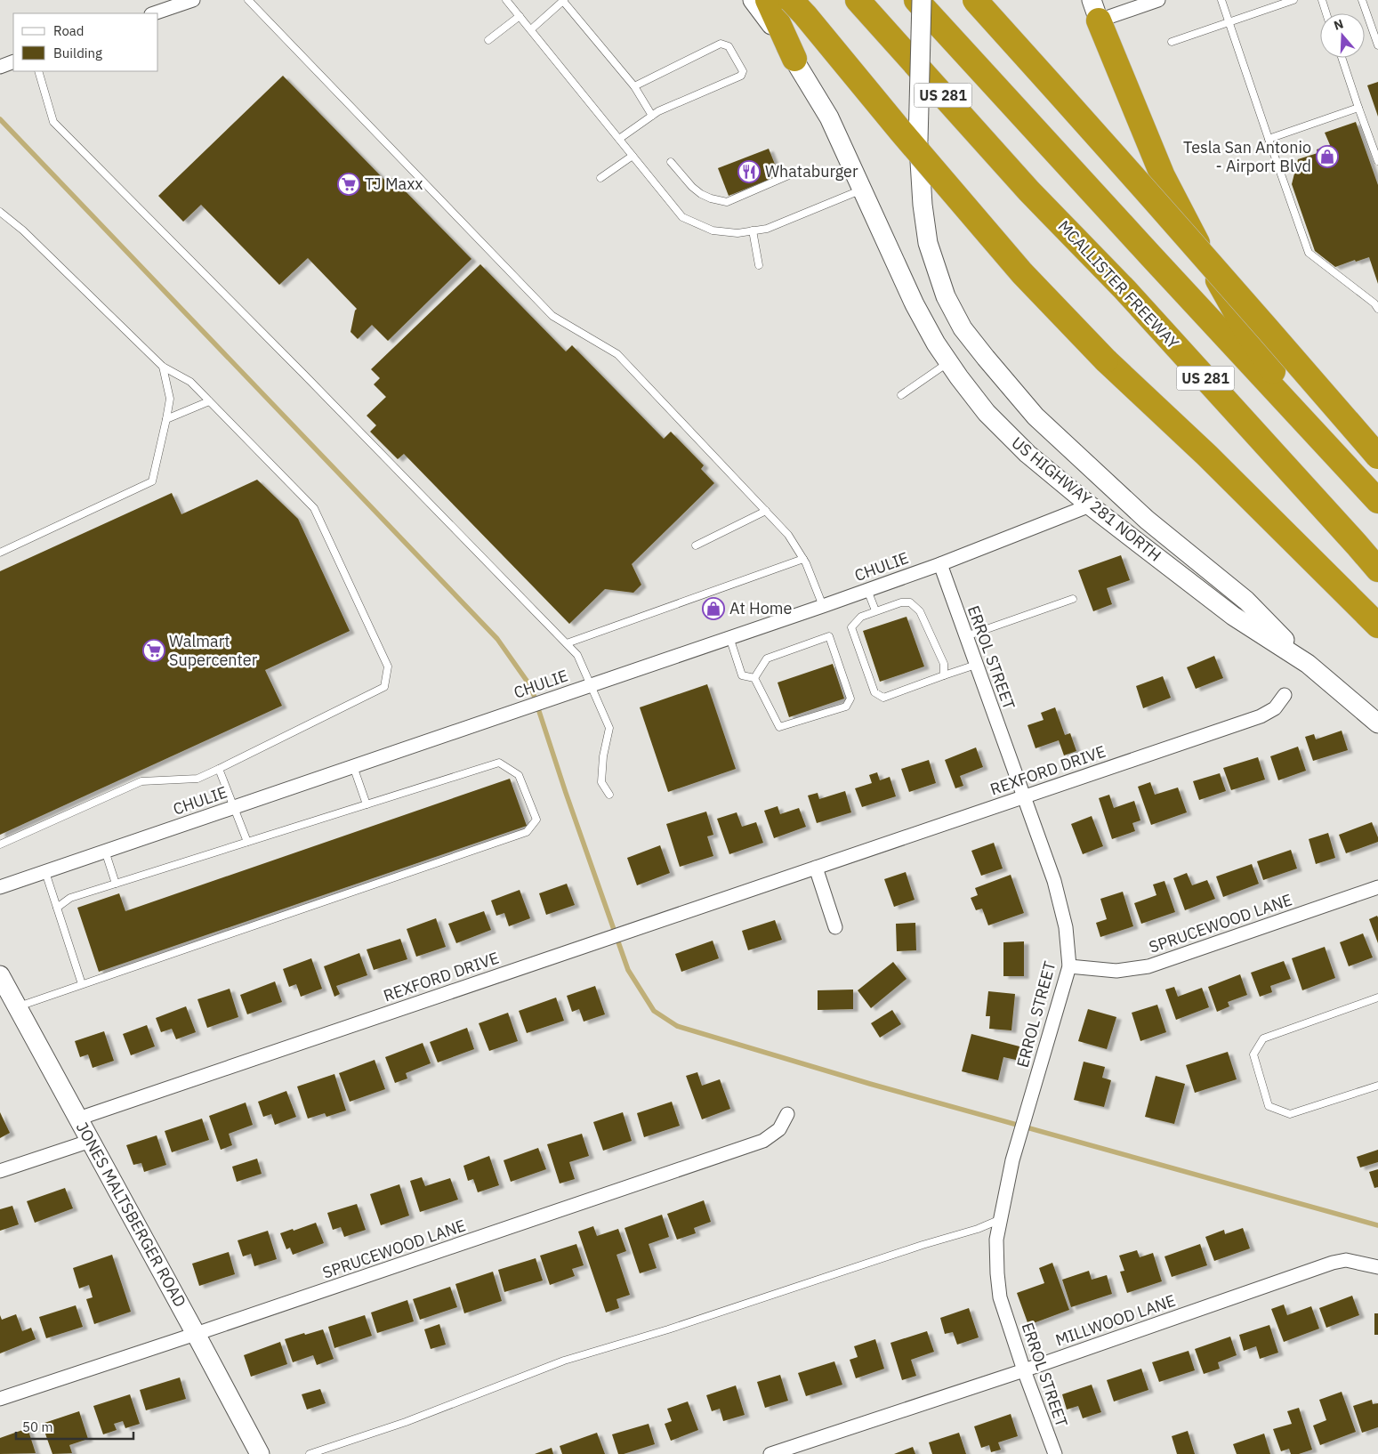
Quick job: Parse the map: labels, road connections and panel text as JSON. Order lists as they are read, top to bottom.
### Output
{
  "streets": {
    "highway": ["US 281", "MCALLISTER FREEWAY"],
    "main road": ["US HIGHWAY 281 NORTH", "JONES MALTSBERGER ROAD"],
    "street": [
      "CHULIE",
      "ERROL STREET",
      "REXFORD DRIVE",
      "SPRUCEWOOD LANE",
      "MILLWOOD LANE"
    ]
  },
  "crossings": [
    ["US HIGHWAY 281 NORTH", "CHULIE"],
    ["CHULIE", "ERROL STREET"],
    ["ERROL STREET", "REXFORD DRIVE"],
    ["ERROL STREET", "SPRUCEWOOD LANE"],
    ["ERROL STREET", "MILLWOOD LANE"],
    ["REXFORD DRIVE", "JONES MALTSBERGER ROAD"],
    ["SPRUCEWOOD LANE", "JONES MALTSBERGER ROAD"]
  ],
  "places": {
    "shop": ["Tesla San Antonio - Airport Blvd", "At Home"],
    "restaurant": ["Whataburger"],
    "supermarket": ["TJ Maxx", "Walmart Supercenter"]
  },
  "legend": ["Road", "Building"],
  "scale_bar": "50 m",
  "north": "top"
}
